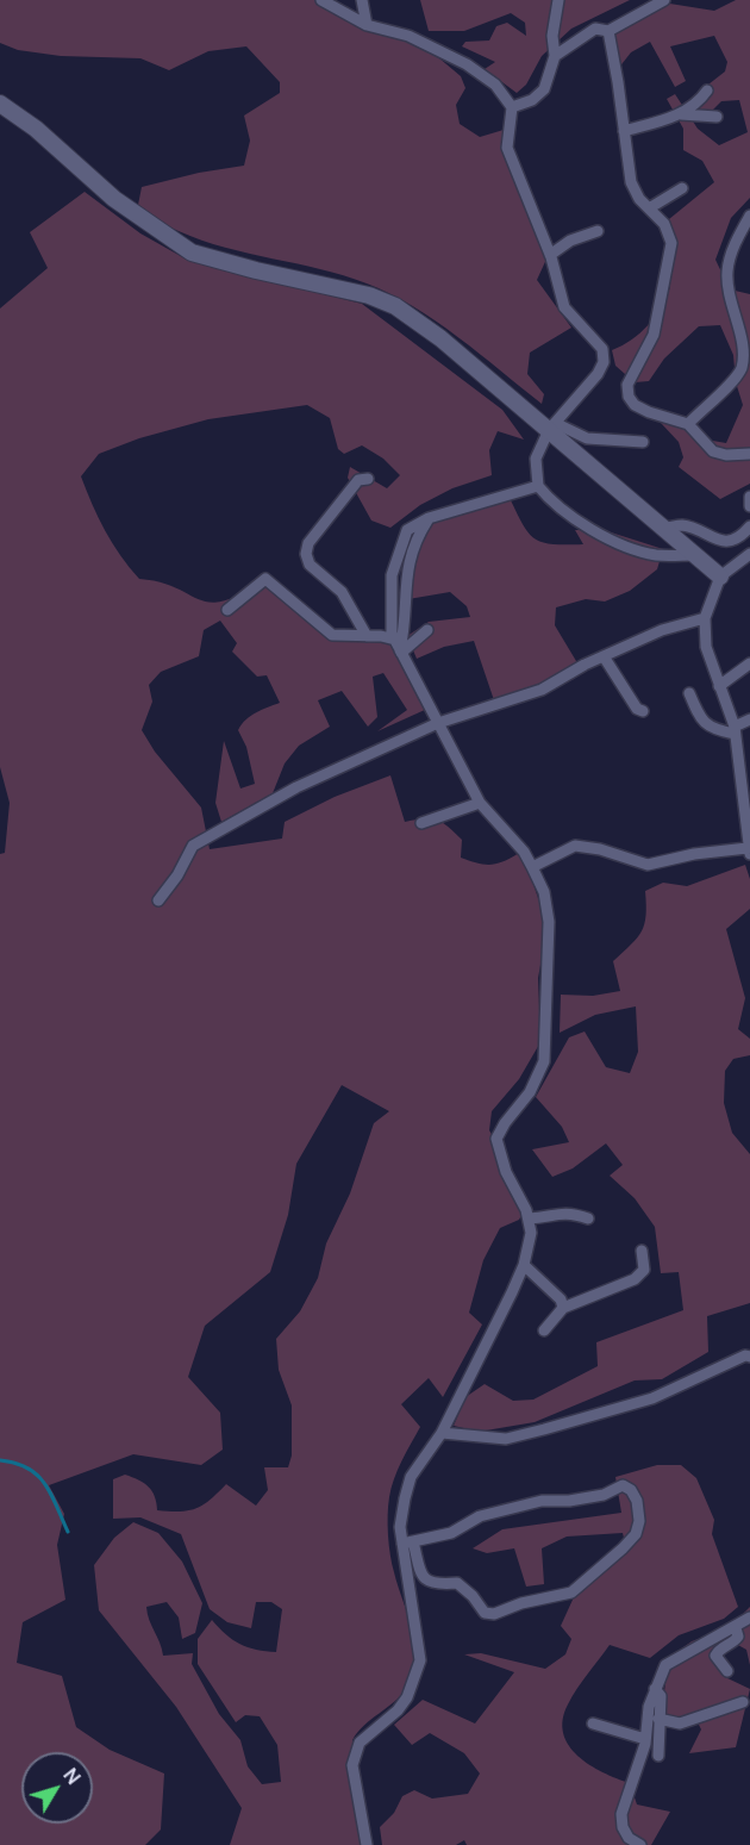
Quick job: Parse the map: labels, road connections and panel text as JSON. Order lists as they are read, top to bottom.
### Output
{
  "north": "top right"
}
